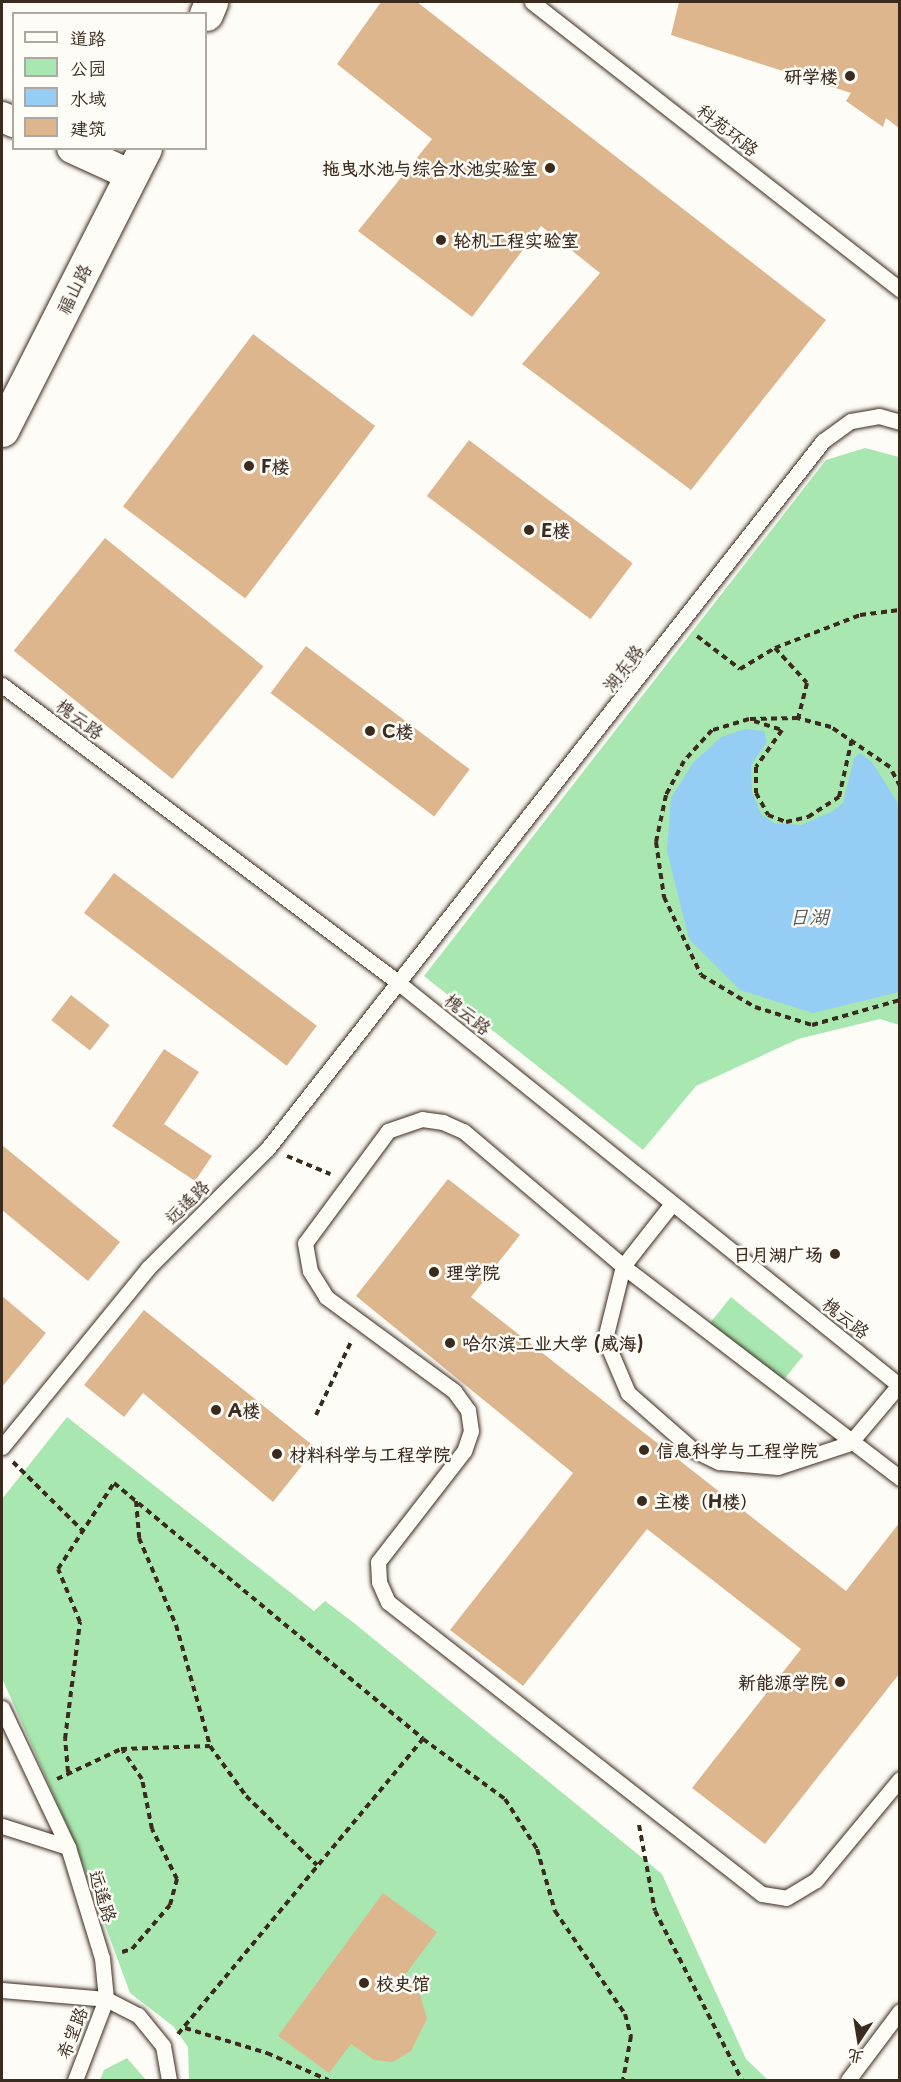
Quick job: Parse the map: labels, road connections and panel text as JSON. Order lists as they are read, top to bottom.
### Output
{
  "streets": {
    "main road": ["福山路"],
    "lane": [
      "科苑环路",
      "湖东路",
      "槐云路",
      "远遥路",
      "希望路"
    ]
  },
  "crossings": [
    ["湖东路", "槐云路"],
    ["湖东路", "远遥路"],
    ["槐云路", "远遥路"],
    ["远遥路", "希望路"]
  ],
  "water": ["日湖"],
  "places": [
    "研学楼",
    "拖曳水池与综合水池实验室",
    "轮机工程实验室",
    "F楼",
    "E楼",
    "C楼",
    "日月湖广场",
    "理学院",
    "哈尔滨工业大学 (威海)",
    "A楼",
    "信息科学与工程学院",
    "材料科学与工程学院",
    "主楼（H楼）",
    "新能源学院",
    "校史馆"
  ],
  "legend": [
    "道路",
    "公园",
    "水域",
    "建筑"
  ],
  "north": "bottom"
}
